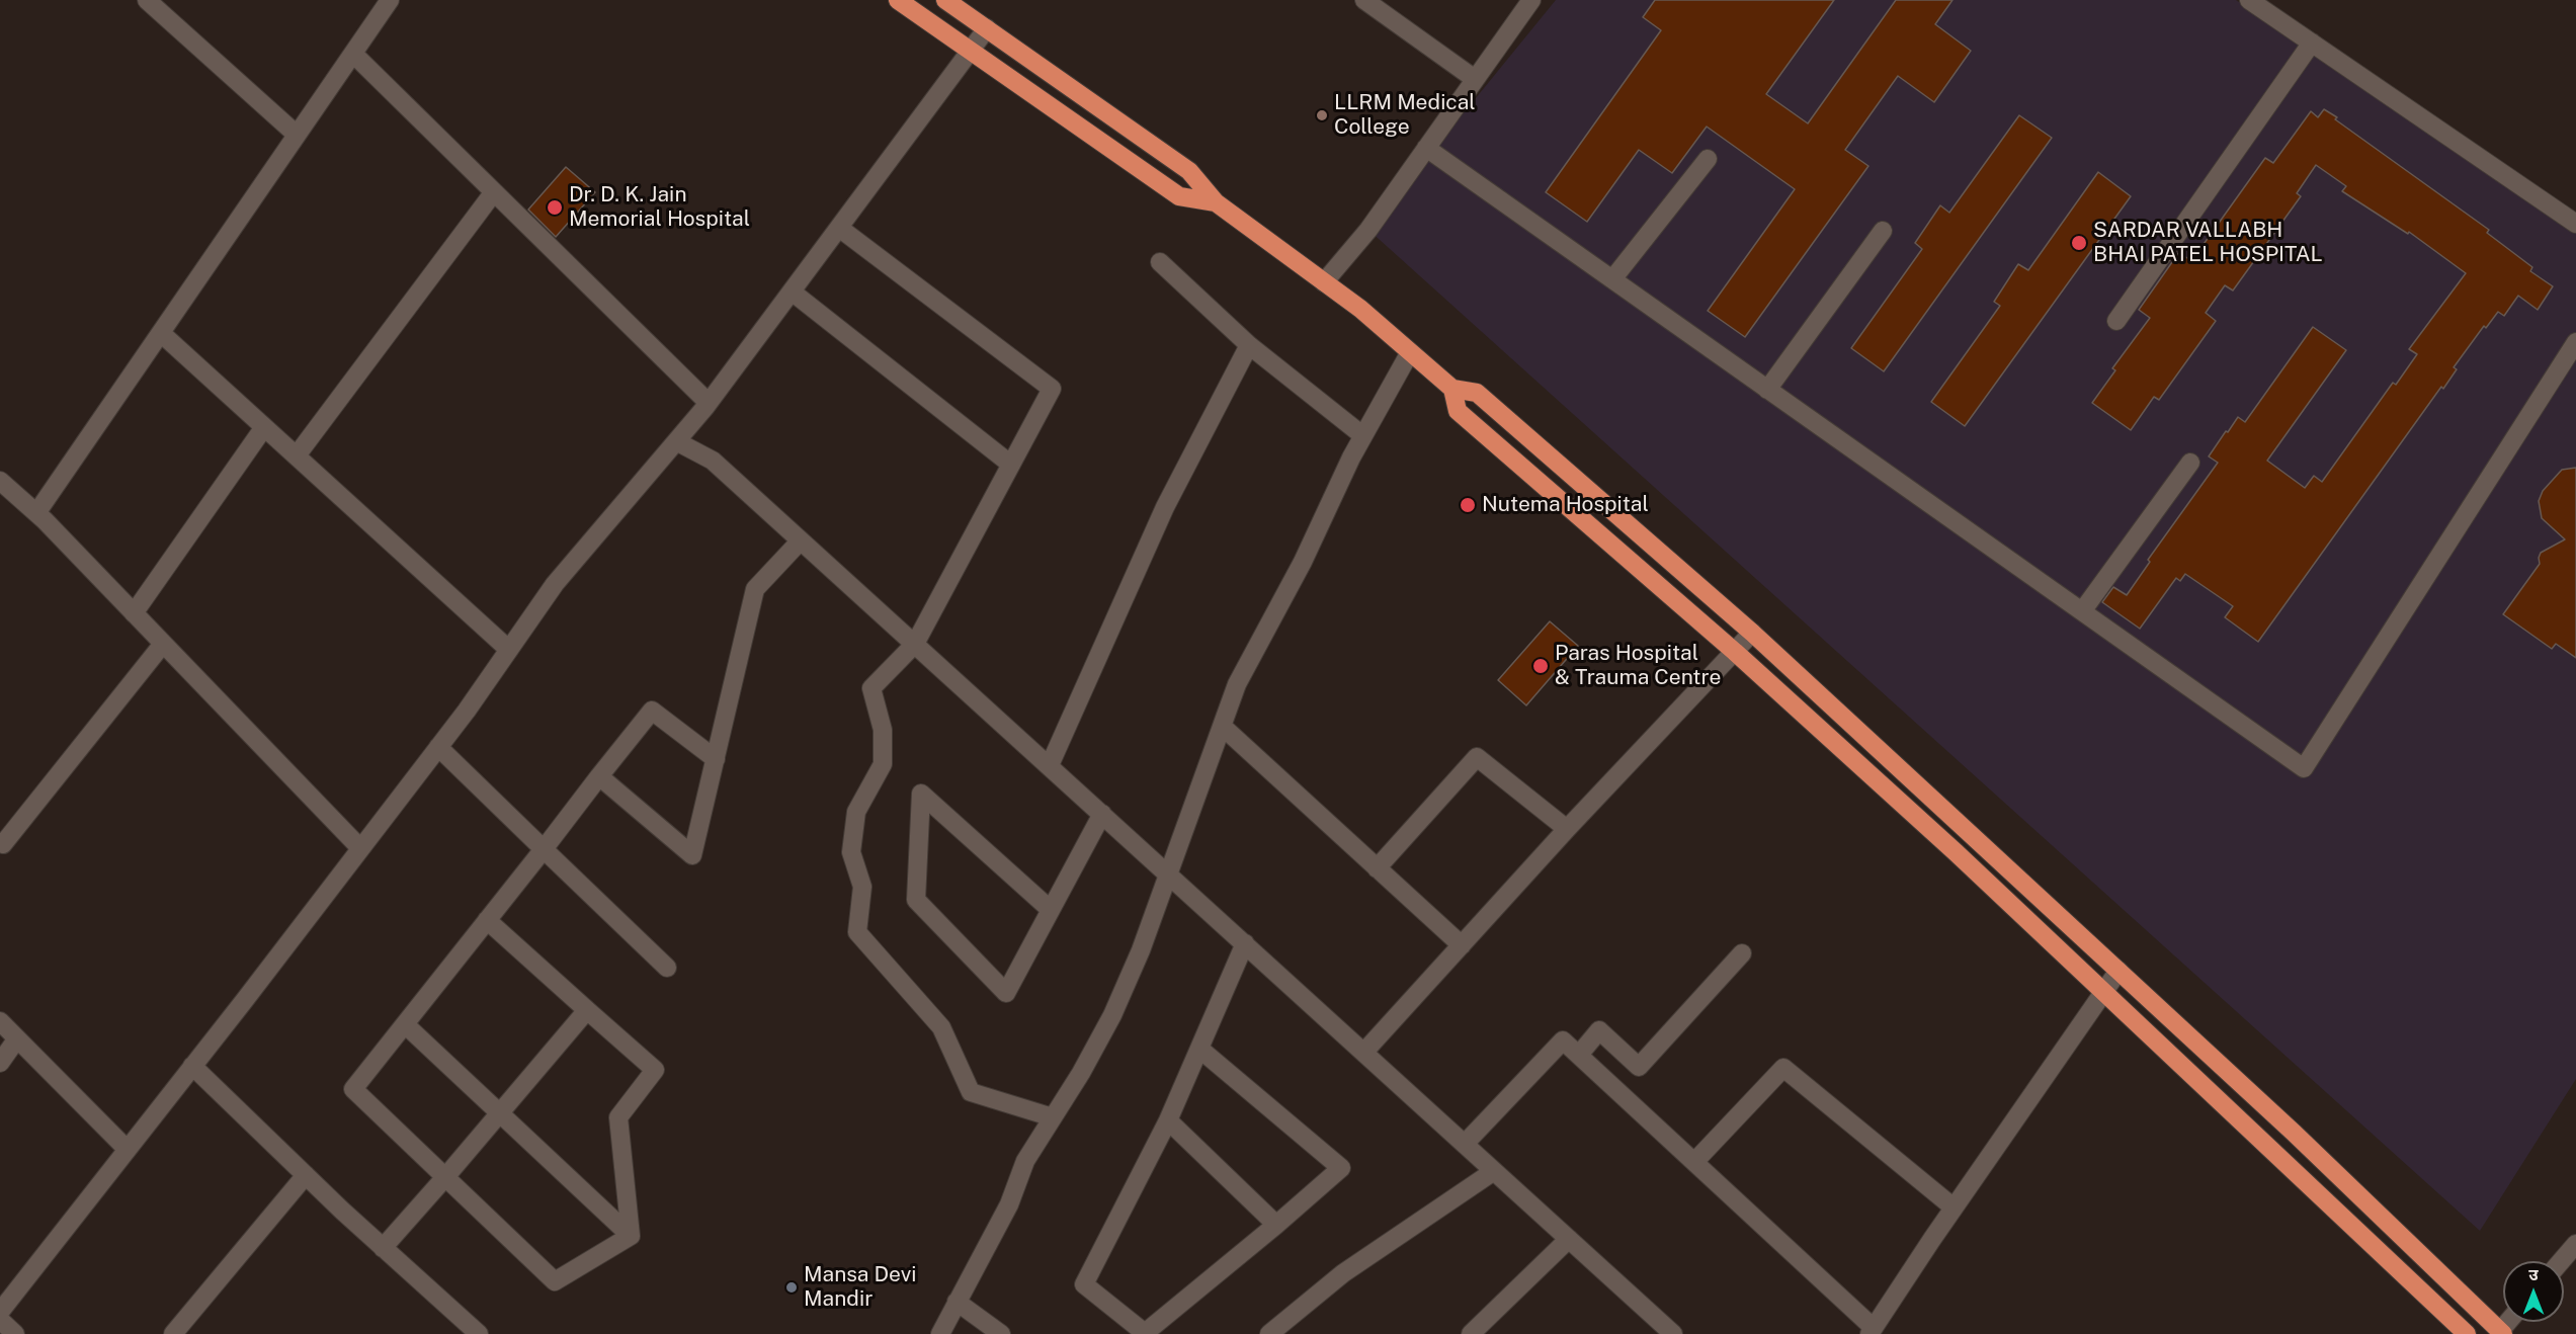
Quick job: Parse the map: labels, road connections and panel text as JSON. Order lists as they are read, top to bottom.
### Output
{
  "places": [
    "LLRM Medical College",
    "Dr. D. K. Jain Memorial Hospital",
    "SARDAR VALLABH BHAI PATEL HOSPITAL",
    "Nutema Hospital",
    "Paras Hospital & Trauma Centre",
    "Mansa Devi Mandir"
  ],
  "north": "top"
}
